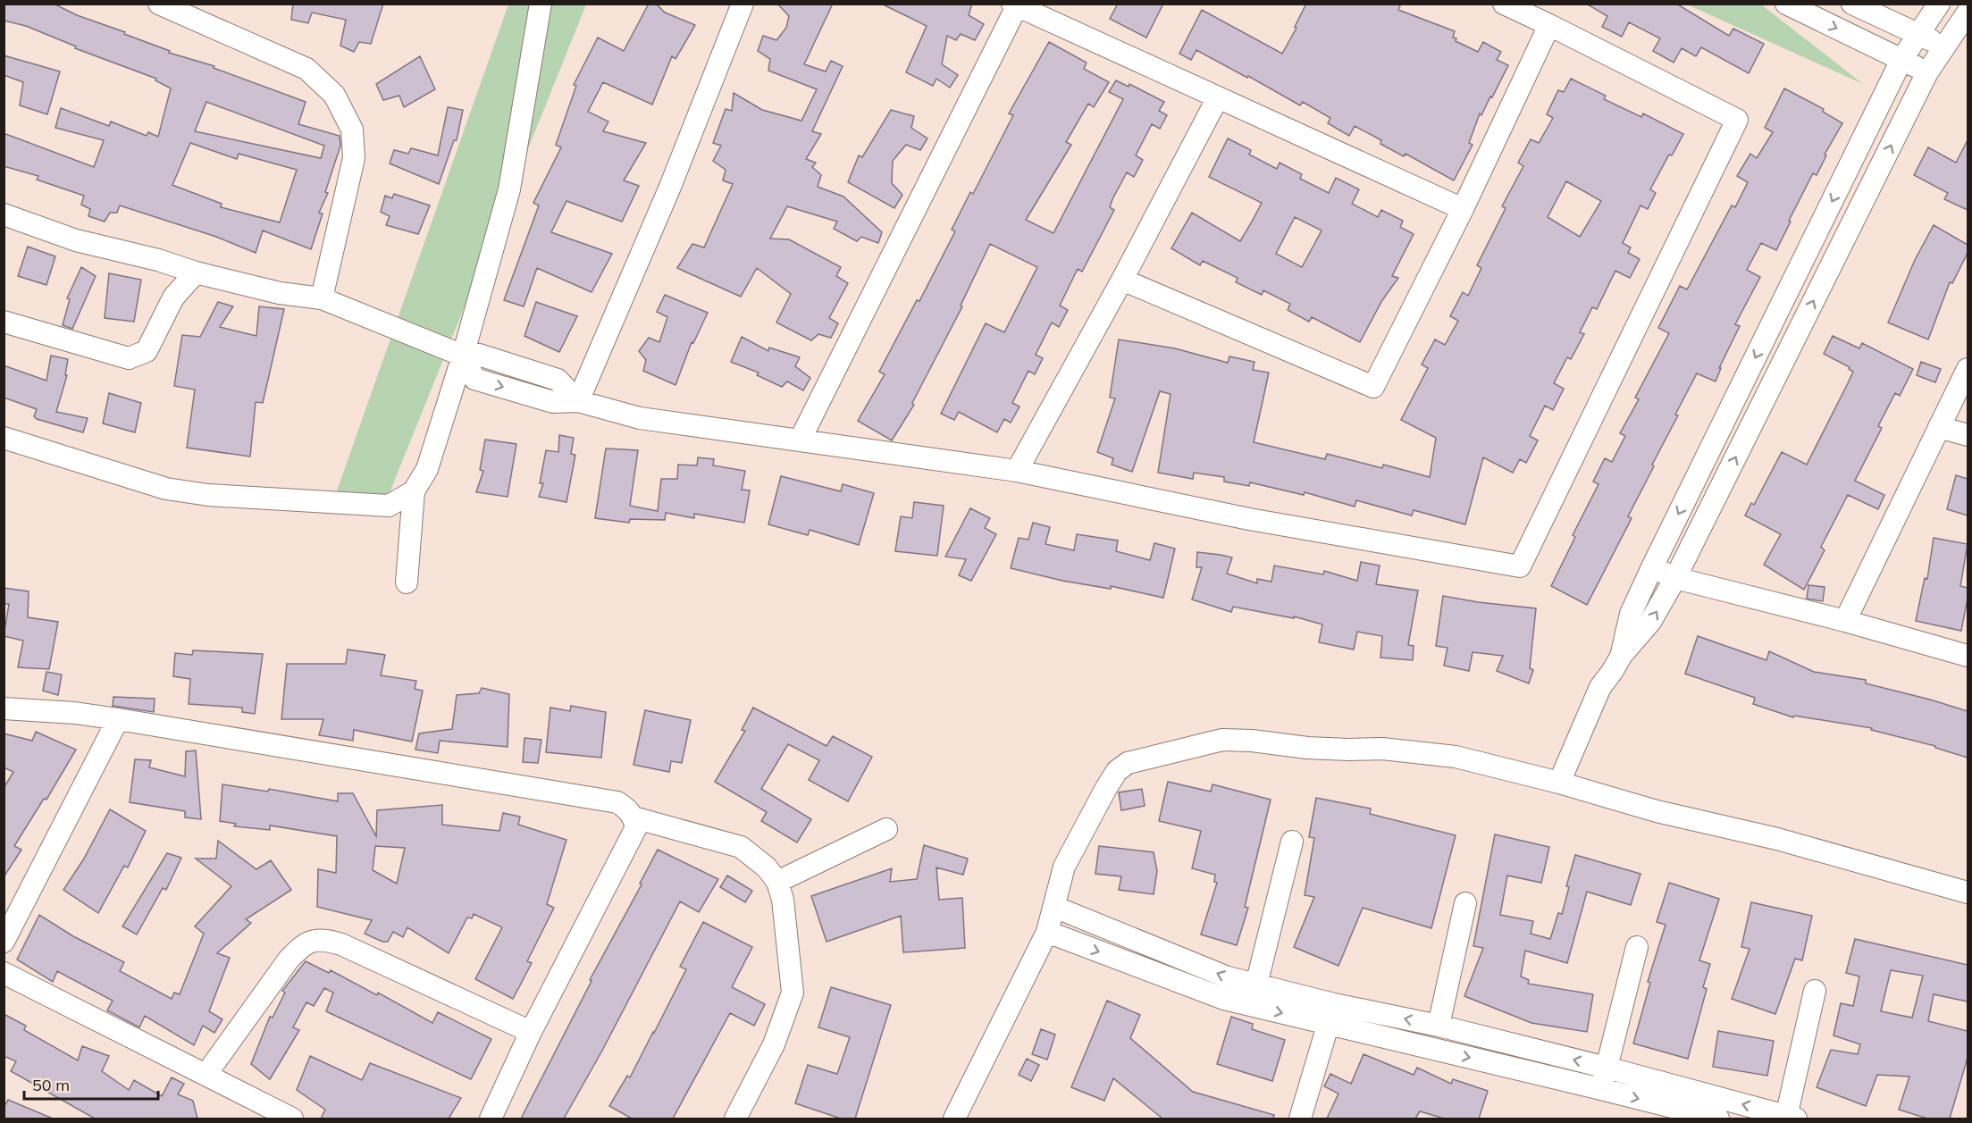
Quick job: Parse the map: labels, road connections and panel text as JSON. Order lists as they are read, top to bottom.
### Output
{
  "scale_bar": "50 m"
}
